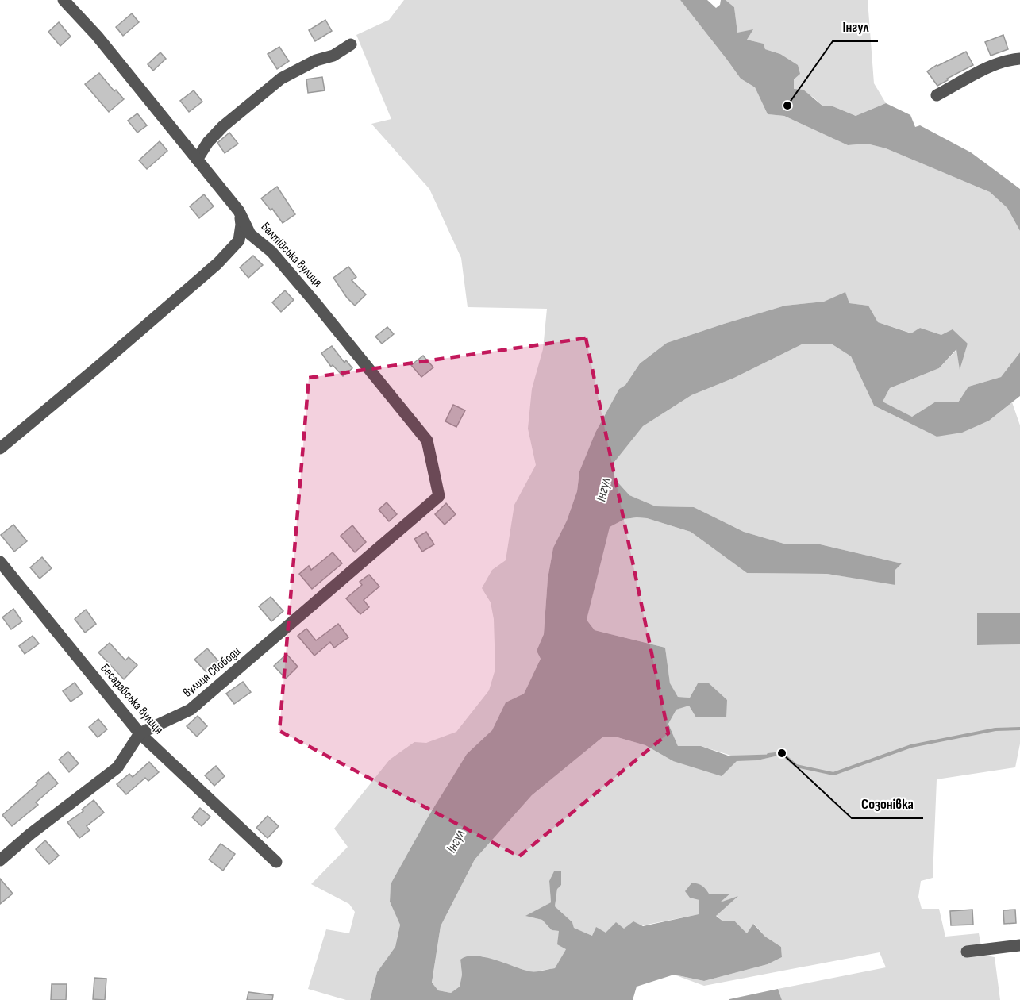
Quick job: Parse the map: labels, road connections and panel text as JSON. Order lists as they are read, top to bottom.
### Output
{
  "streets": {
    "street": ["Балтійська вулиця", "вулиця Свободи", "Бесарабська вулиця"]
  },
  "crossings": [
    ["Балтійська вулиця", "вулиця Свободи"],
    ["вулиця Свободи", "Бесарабська вулиця"]
  ],
  "water": ["Інгул"],
  "places": ["Інгул", "Созонівка"]
}
